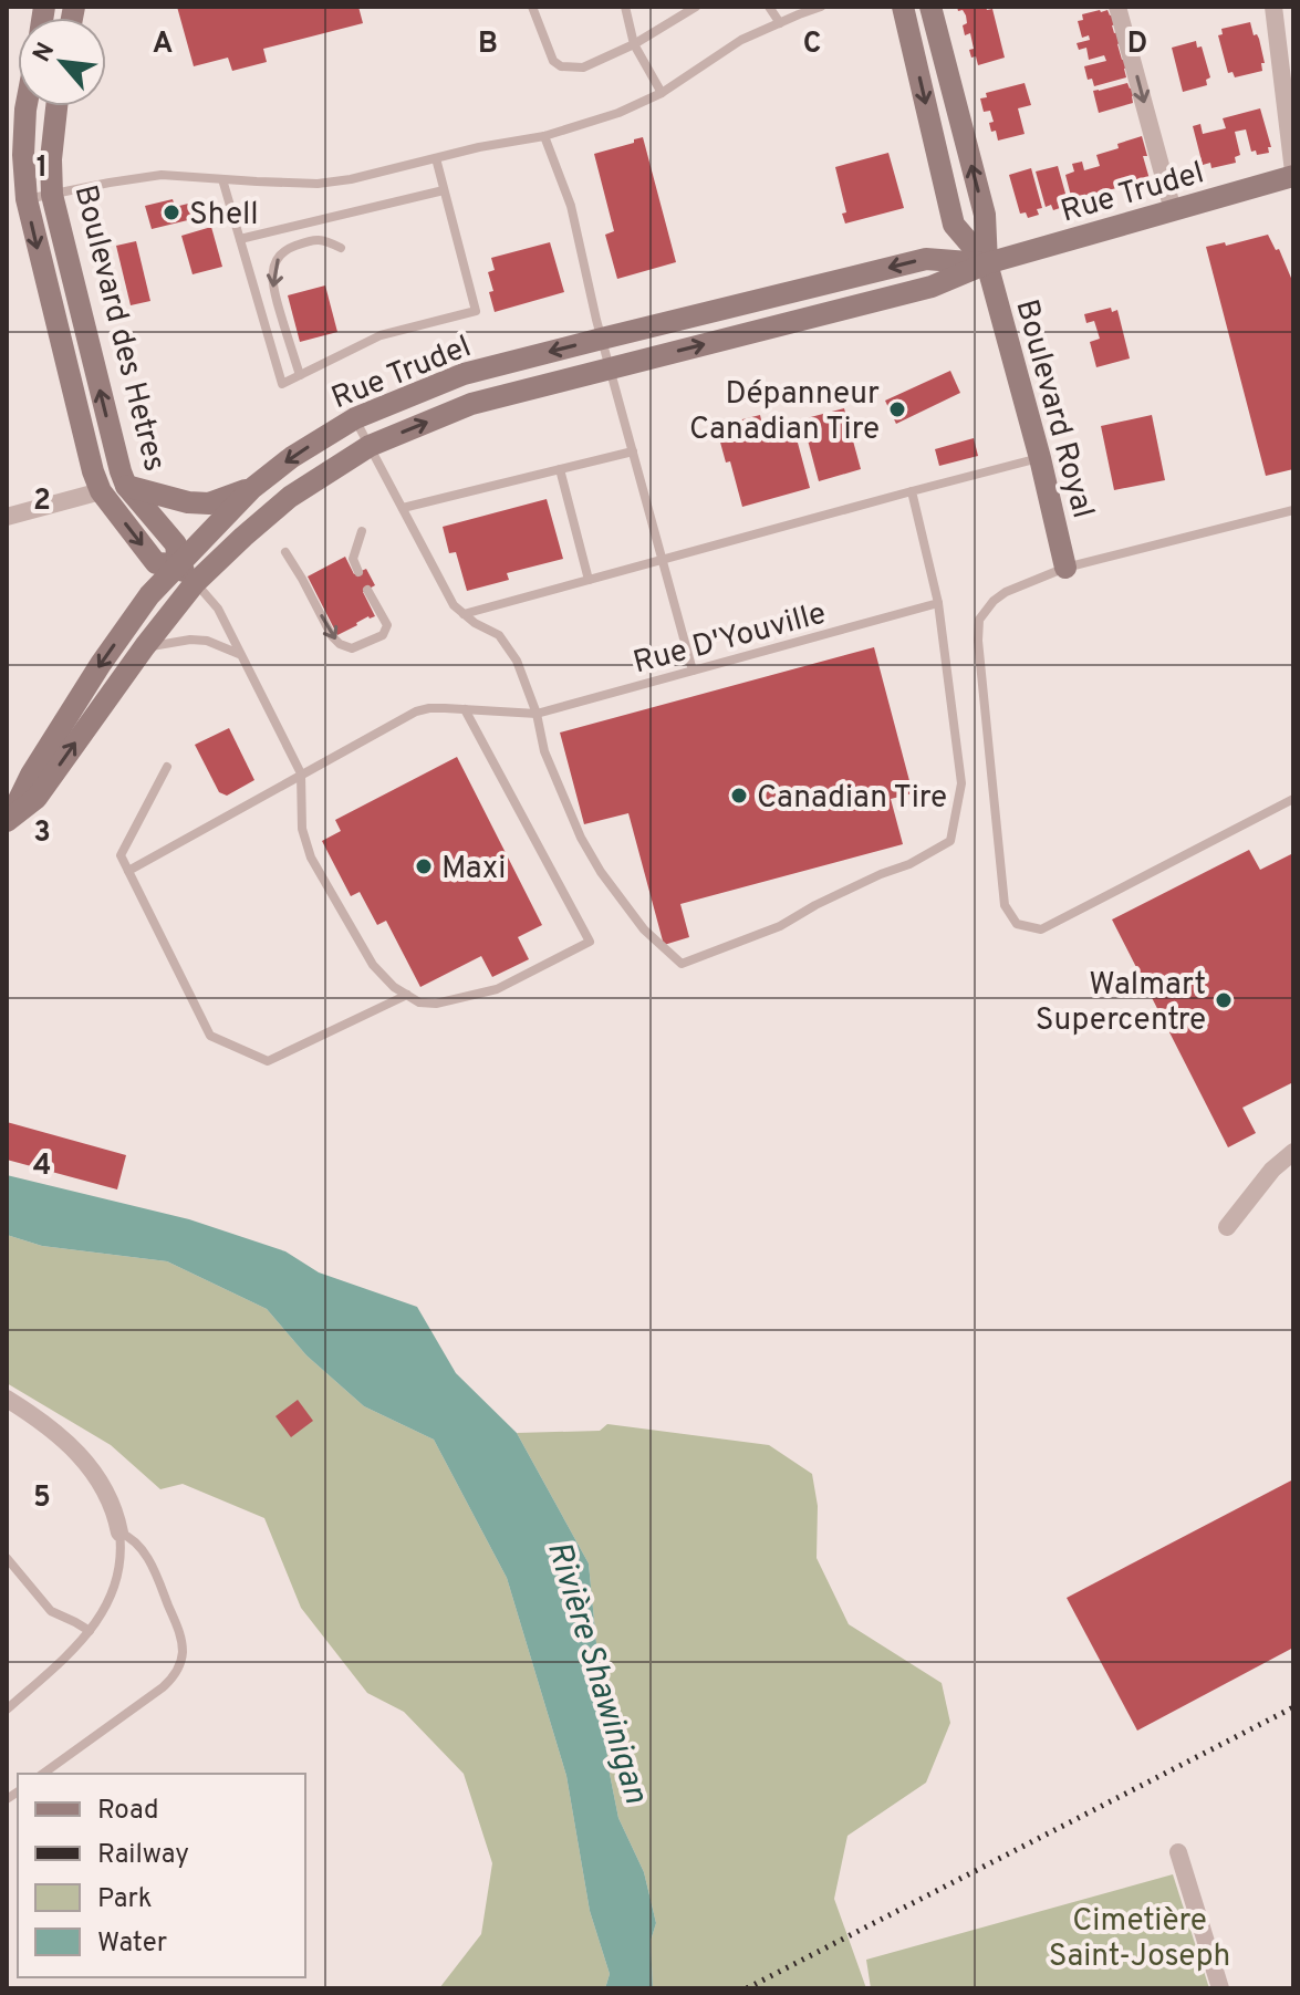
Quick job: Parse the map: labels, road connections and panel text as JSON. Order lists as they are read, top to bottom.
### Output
{
  "streets": {
    "main road": ["Rue Trudel", "Boulevard des Hetres", "Boulevard Royal"],
    "lane": ["Rue D'Youville"]
  },
  "crossings": [
    ["Rue Trudel", "Boulevard des Hetres"],
    ["Rue Trudel", "Boulevard Royal"],
    ["Boulevard des Hetres", "Rue D'Youville"]
  ],
  "water": ["Rivière Shawinigan"],
  "parks": ["Cimetière Saint-Joseph"],
  "places": [
    "Shell",
    "Dépanneur Canadian Tire",
    "Canadian Tire",
    "Maxi",
    "Walmart Supercentre"
  ],
  "legend": [
    "Road",
    "Railway",
    "Park",
    "Water"
  ],
  "north": "top left",
  "grid": {
    "columns": [
      "A",
      "B",
      "C",
      "D"
    ],
    "rows": [
      "1",
      "2",
      "3",
      "4",
      "5"
    ]
  }
}
